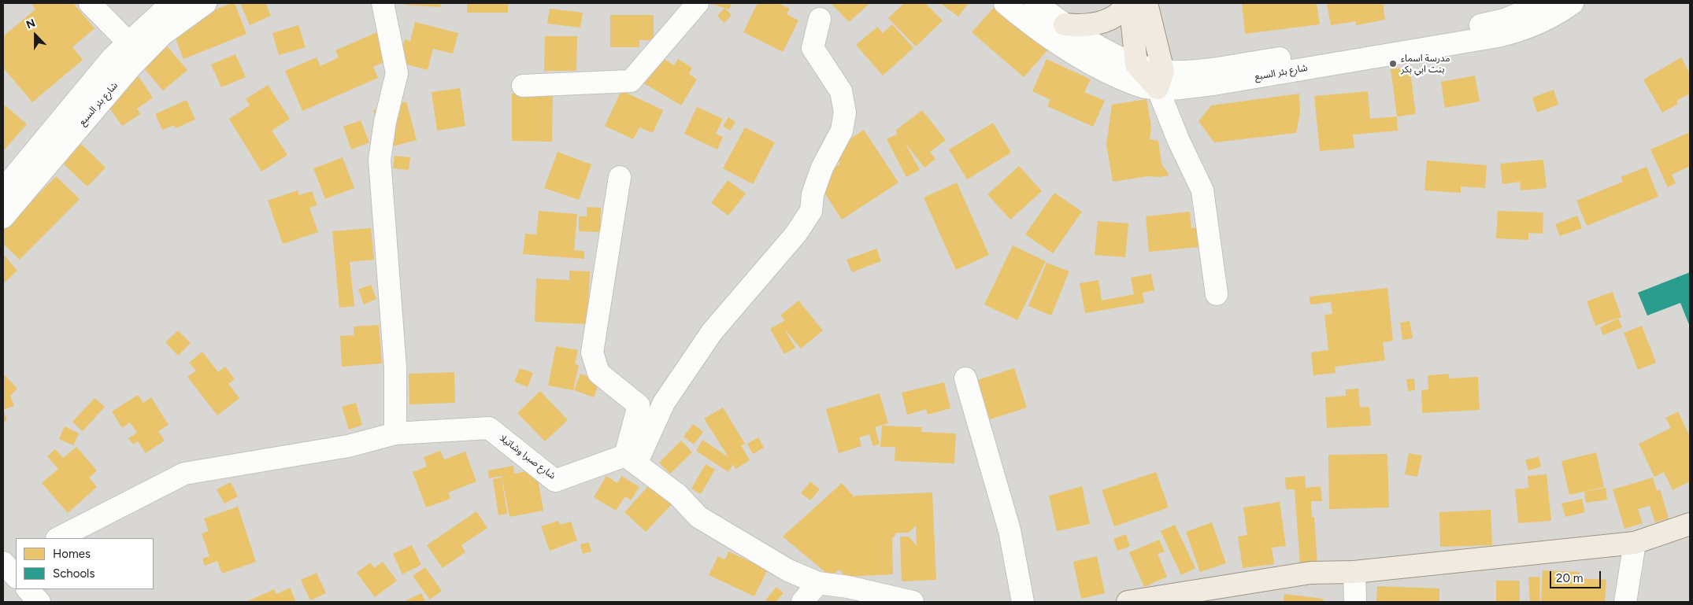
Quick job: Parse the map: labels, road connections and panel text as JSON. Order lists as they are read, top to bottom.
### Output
{
  "streets": {
    "street": ["شارع بئر السبع", "شارع صبرا وشاتيلا"]
  },
  "places": ["مدرسة اسماء بنت ابي بكر"],
  "legend": ["Homes", "Schools"],
  "scale_bar": "20 m",
  "north": "top"
}
